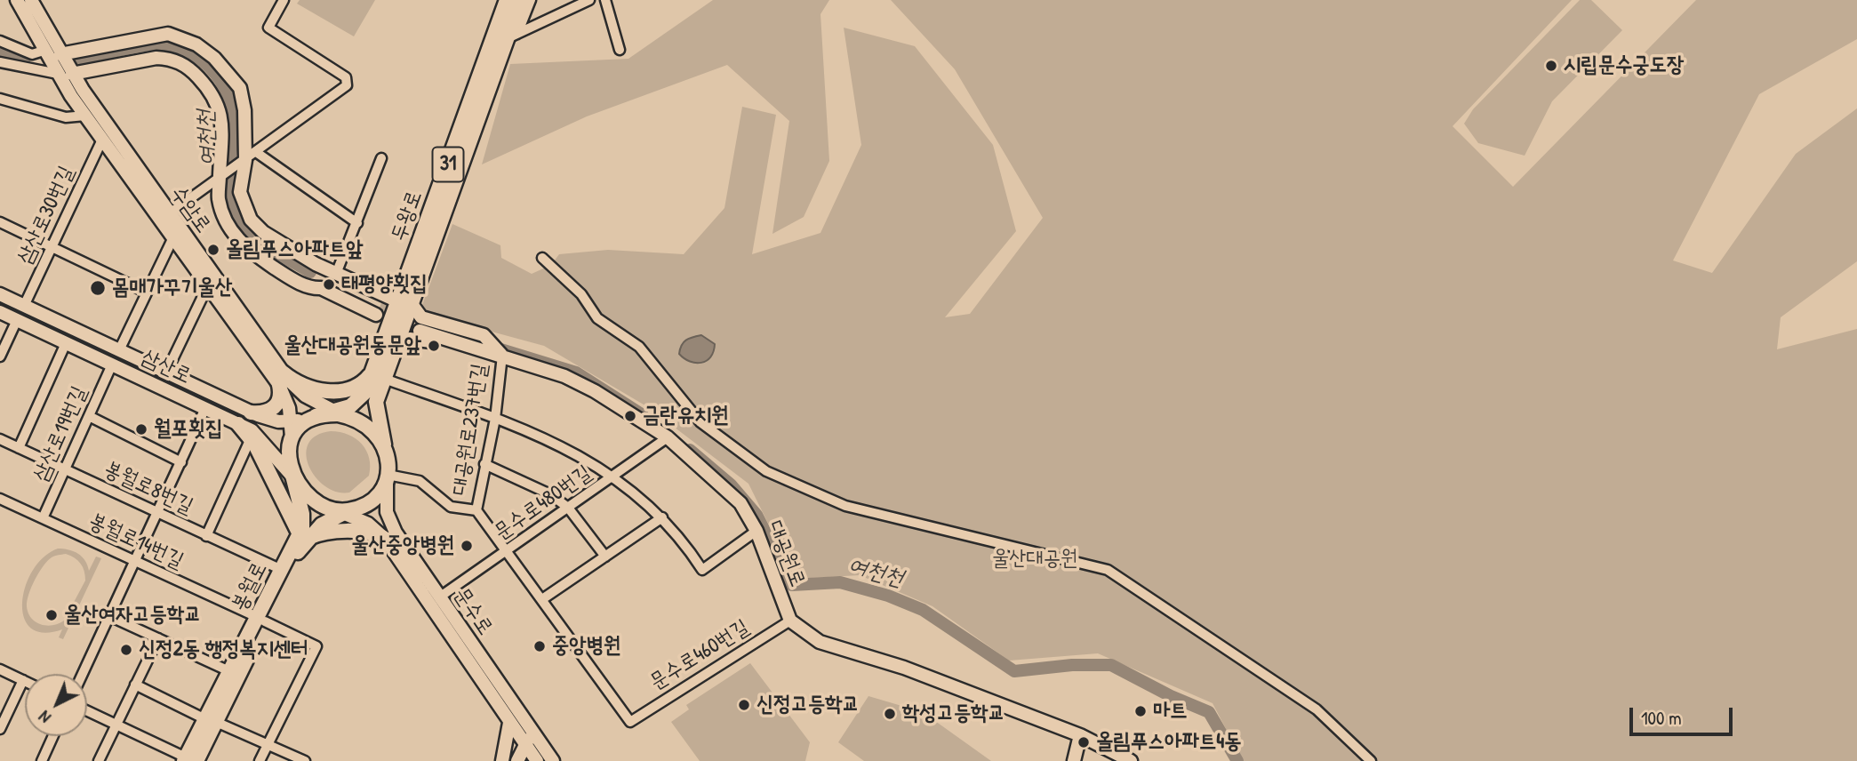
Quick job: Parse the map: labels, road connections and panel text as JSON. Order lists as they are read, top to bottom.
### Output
{
  "streets": {
    "main road": [
      "31",
      "수암로",
      "두왕로",
      "삼산로",
      "대공원로",
      "봉월로",
      "문수로"
    ],
    "street": [
      "삼산로30번길",
      "대공원로237번길",
      "삼산로19번길",
      "봉월로8번길",
      "문수로480번길",
      "봉월로14번길",
      "문수로460번길"
    ]
  },
  "crossings": [
    ["수암로", "삼산로30번길"],
    ["수암로", "두왕로"],
    ["수암로", "삼산로"],
    ["수암로", "봉월로"],
    ["수암로", "문수로"],
    ["삼산로30번길", "삼산로"],
    ["두왕로", "삼산로"],
    ["두왕로", "봉월로"],
    ["두왕로", "문수로"],
    ["삼산로", "삼산로19번길"],
    ["삼산로", "봉월로"],
    ["삼산로", "문수로"],
    ["대공원로237번길", "대공원로"],
    ["삼산로19번길", "봉월로8번길"],
    ["삼산로19번길", "봉월로14번길"],
    ["봉월로8번길", "봉월로"],
    ["문수로480번길", "대공원로"],
    ["문수로480번길", "문수로"],
    ["봉월로14번길", "봉월로"],
    ["대공원로", "문수로460번길"],
    ["봉월로", "문수로"]
  ],
  "water": ["여천천"],
  "parks": ["울산대공원"],
  "places": [
    "시립문수궁도장",
    "올림푸스아파트앞",
    "태평양횟집",
    "몸매가꾸기울산",
    "울산대공원동문앞",
    "금란유치원",
    "월포횟집",
    "울산중앙병원",
    "울산여자고등학교",
    "중앙병원",
    "신정2동 행정복지센터",
    "신정고등학교",
    "마트",
    "학성고등학교",
    "올림푸스아파트4동"
  ],
  "scale_bar": "100 m",
  "north": "bottom left"
}
